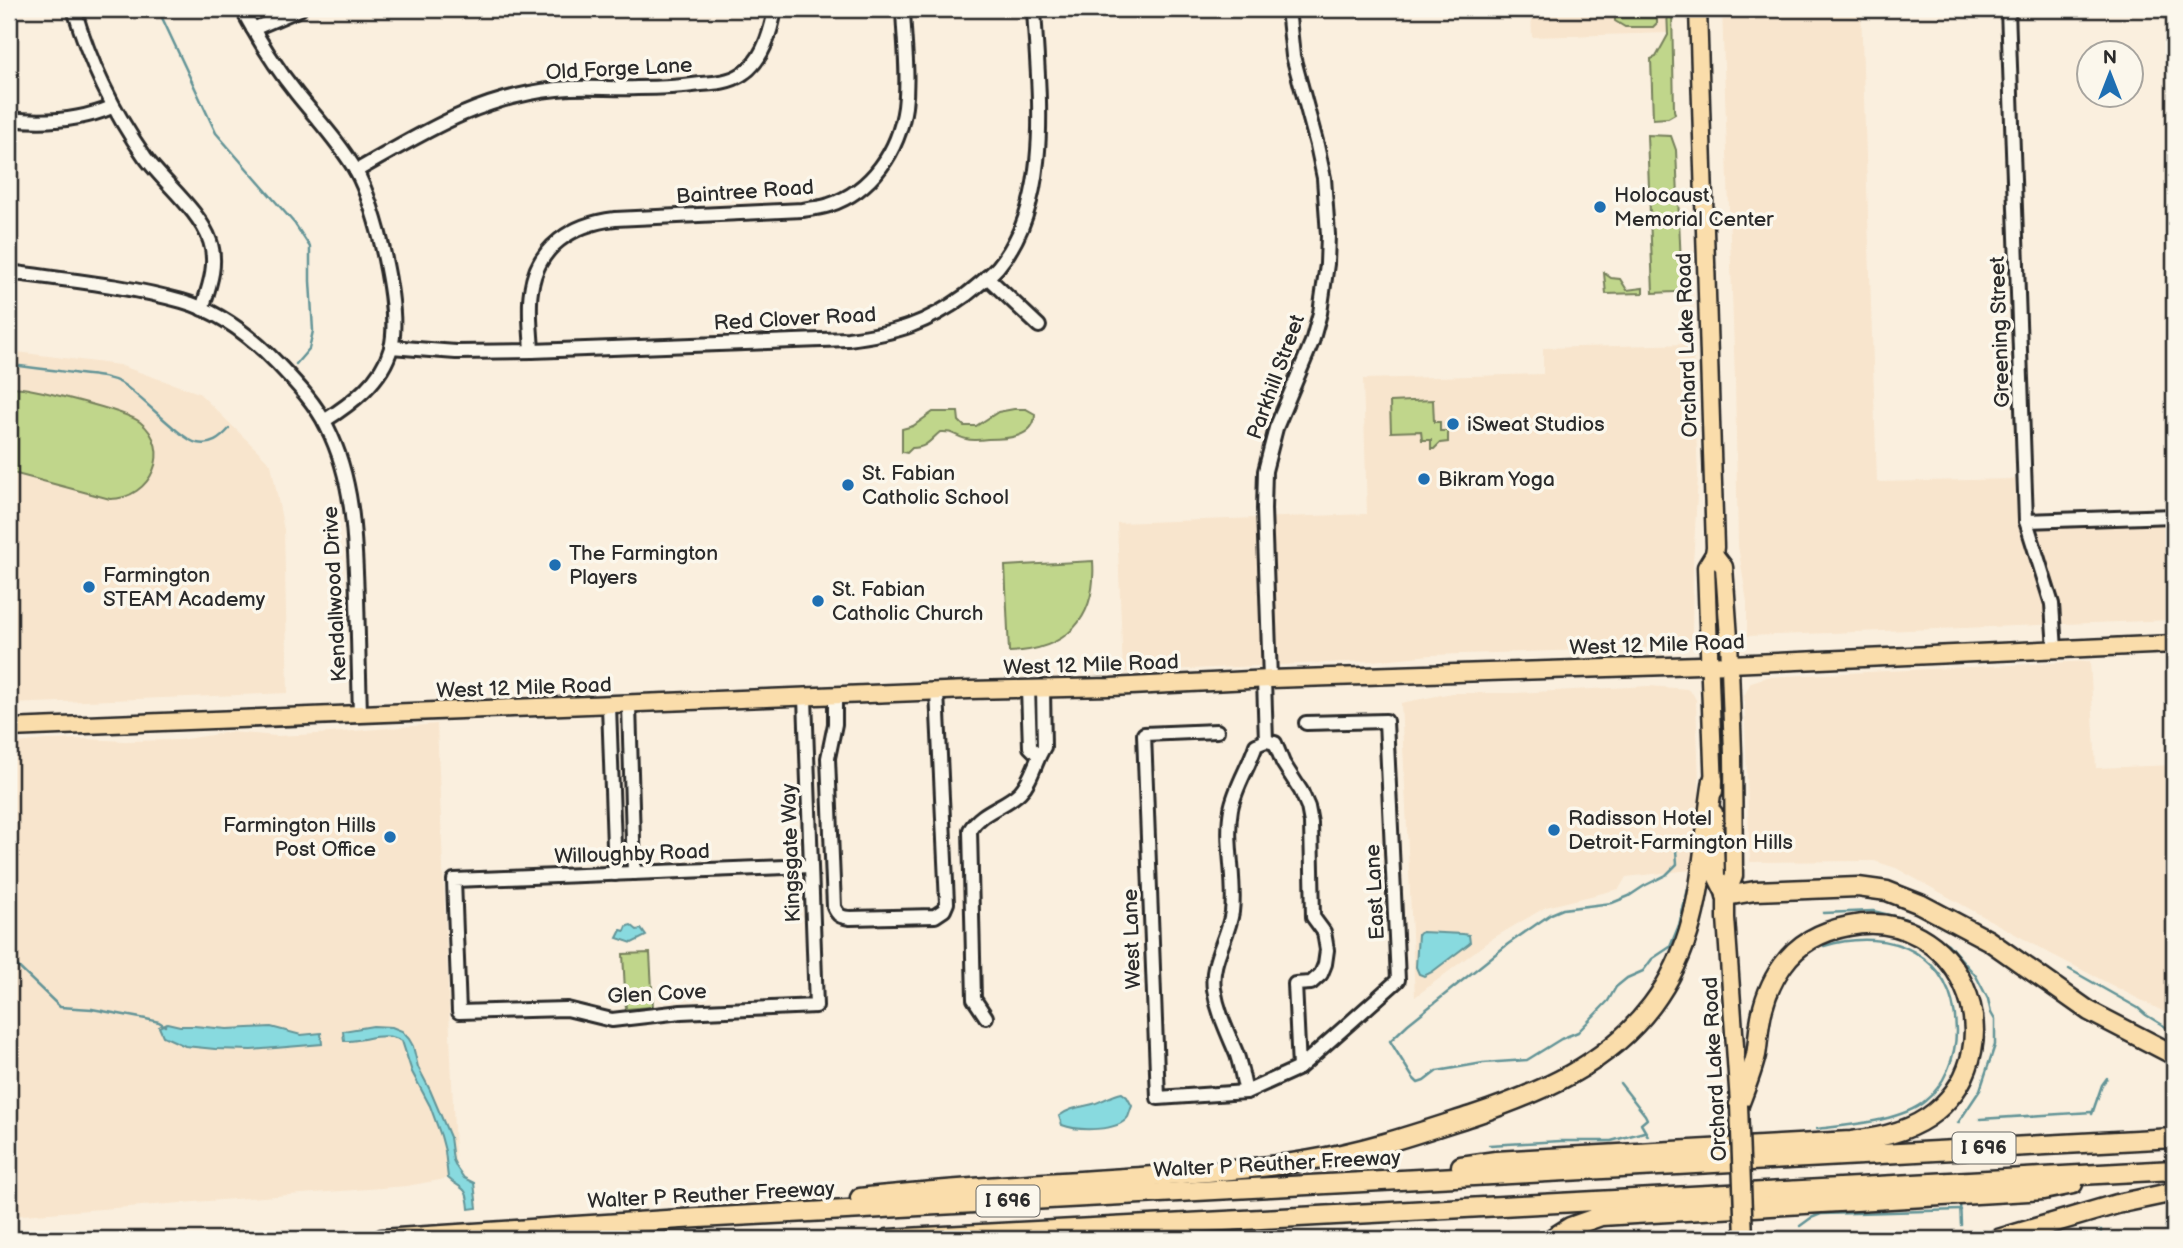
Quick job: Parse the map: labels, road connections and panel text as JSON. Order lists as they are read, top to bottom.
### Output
{
  "streets": {
    "highway": ["I 696", "Walter P Reuther Freeway"],
    "main road": ["Orchard Lake Road", "West 12 Mile Road"],
    "street": [
      "Old Forge Lane",
      "Baintree Road",
      "Red Clover Road",
      "Greening Street",
      "Parkhill Street",
      "Kendallwood Drive",
      "Kingsgate Way",
      "Willoughby Road",
      "East Lane",
      "West Lane",
      "Glen Cove"
    ]
  },
  "crossings": [
    ["Baintree Road", "Red Clover Road"],
    ["Greening Street", "West 12 Mile Road"],
    ["Orchard Lake Road", "West 12 Mile Road"],
    ["Parkhill Street", "West 12 Mile Road"],
    ["Kendallwood Drive", "West 12 Mile Road"],
    ["West 12 Mile Road", "Kingsgate Way"],
    ["Kingsgate Way", "Willoughby Road"],
    ["Kingsgate Way", "Glen Cove"],
    ["Willoughby Road", "Glen Cove"],
    ["East Lane", "West Lane"]
  ],
  "places": [
    "Holocaust Memorial Center",
    "iSweat Studios",
    "Bikram Yoga",
    "St. Fabian Catholic School",
    "The Farmington Players",
    "Farmington STEAM Academy",
    "St. Fabian Catholic Church",
    "Radisson Hotel Detroit-Farmington Hills",
    "Farmington Hills Post Office"
  ],
  "north": "top"
}
